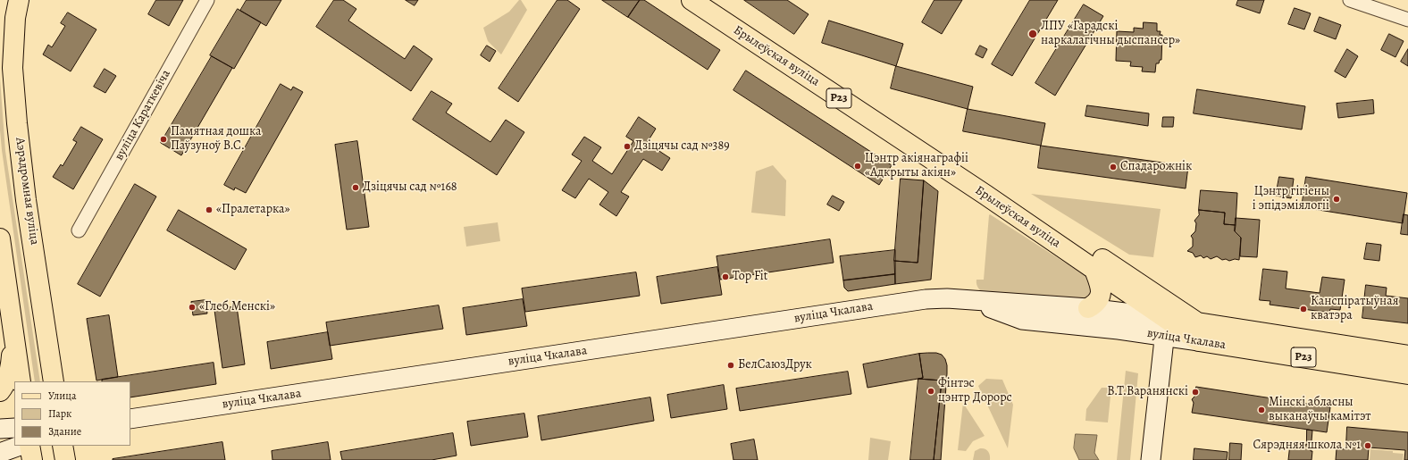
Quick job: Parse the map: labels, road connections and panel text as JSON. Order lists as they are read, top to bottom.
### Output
{
  "streets": {
    "main road": [
      "Брылеўская вуліца",
      "Р23",
      "Аэрадромная вуліца",
      "вуліца Чкалава"
    ],
    "street": ["вуліца Караткевіча"]
  },
  "crossings": [
    ["Брылеўская вуліца", "вуліца Чкалава"]
  ],
  "places": [
    "ЛПУ «Гарадскі наркалагічны дыспансер»",
    "Памятная дошка Паўзуноў В.С.",
    "Дзіцячы сад №389",
    "Цэнтр акіянаграфіі «Адкрыты акіян»",
    "Спадарожнік",
    "Дзіцячы сад №168",
    "Цэнтр гігіены і эпідэміялогіі",
    "«Пралетарка»",
    "Top Fit",
    "«Глеб Менскі»",
    "Канспіратыўная кватэра",
    "БелСаюзДрук",
    "Фінтэс цэнтр Дорорс",
    "В.Т.Варанянскі",
    "Мінскі абласны выканаўчы камітэт",
    "Сярэдняя школа №1"
  ],
  "legend": ["Улица", "Парк", "Здание"]
}
